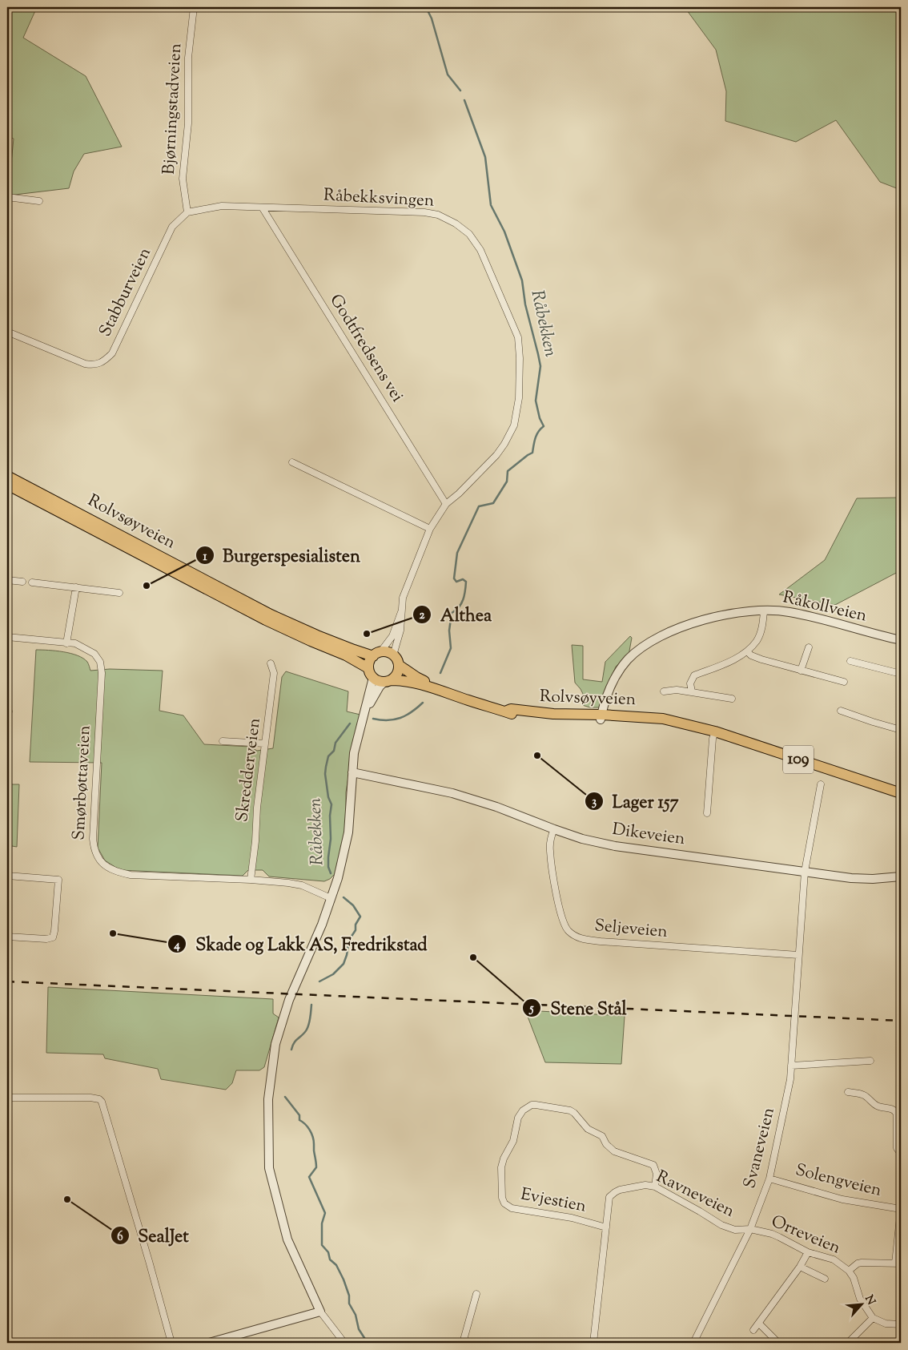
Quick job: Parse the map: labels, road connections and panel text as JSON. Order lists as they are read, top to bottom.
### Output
{
  "streets": {
    "main road": ["Rolvsøyveien", "109"],
    "street": [
      "Bjørningstadveien",
      "Råbekksvingen",
      "Stabburveien",
      "Godtfredsens vei",
      "Råkollveien",
      "Skredderveien",
      "Smørbøttaveien",
      "Dikeveien",
      "Seljeveien",
      "Svaneveien",
      "Solengveien",
      "Ravneveien",
      "Evjestien",
      "Orreveien"
    ]
  },
  "crossings": [
    ["Bjørningstadveien", "Stabburveien"],
    ["Råbekksvingen", "Godtfredsens vei"],
    ["Råbekksvingen", "Rolvsøyveien"],
    ["Råbekksvingen", "109"],
    ["Rolvsøyveien", "Råkollveien"],
    ["Rolvsøyveien", "109"],
    ["Skredderveien", "Smørbøttaveien"],
    ["Dikeveien", "Seljeveien"],
    ["Dikeveien", "Svaneveien"],
    ["Seljeveien", "Svaneveien"],
    ["Svaneveien", "Solengveien"],
    ["Svaneveien", "Ravneveien"],
    ["Svaneveien", "Orreveien"],
    ["Solengveien", "Orreveien"],
    ["Ravneveien", "Evjestien"],
    ["Ravneveien", "Orreveien"]
  ],
  "water": ["Råbekken"],
  "places": [
    "Burgerspesialisten",
    "Althea",
    "Lager 157",
    "Skade og Lakk AS, Fredrikstad",
    "Stene Stål",
    "SealJet"
  ],
  "north": "top right"
}
